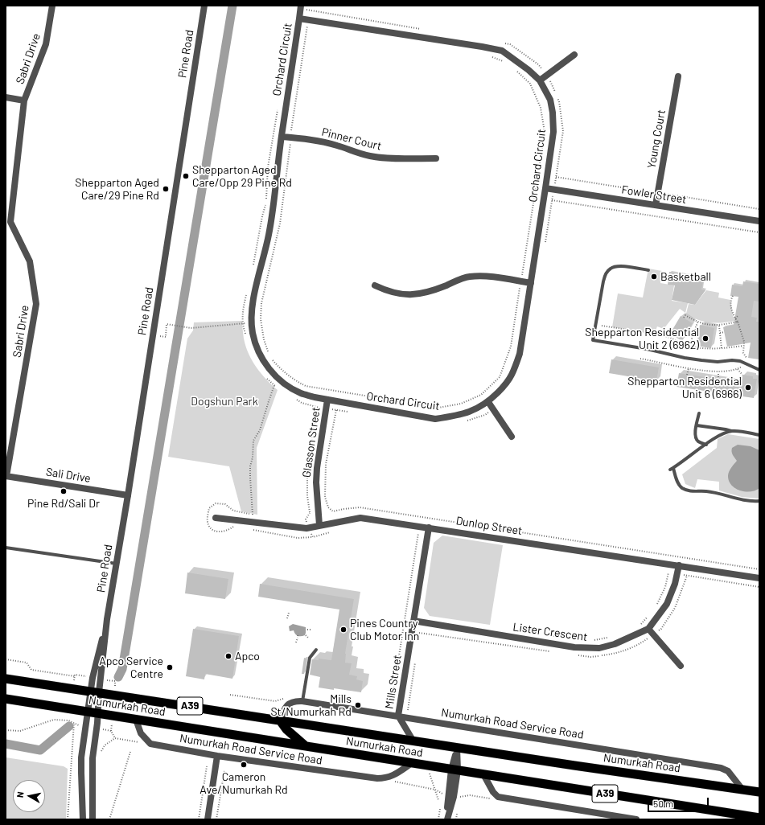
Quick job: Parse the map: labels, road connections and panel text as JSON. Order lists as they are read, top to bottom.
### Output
{
  "streets": {
    "highway": ["Numurkah Road", "A39"],
    "street": [
      "Pine Road",
      "Sabri Drive",
      "Orchard Circuit",
      "Pinner Court",
      "Young Court",
      "Fowler Street",
      "Glasson Street",
      "Sali Drive",
      "Dunlop Street",
      "Lister Crescent",
      "Mills Street",
      "Numurkah Road Service Road"
    ]
  },
  "crossings": [
    ["Pine Road", "Sali Drive"],
    ["Pine Road", "Numurkah Road"],
    ["Sabri Drive", "Sali Drive"],
    ["Orchard Circuit", "Pinner Court"],
    ["Orchard Circuit", "Fowler Street"],
    ["Orchard Circuit", "Glasson Street"],
    ["Young Court", "Fowler Street"],
    ["Glasson Street", "Dunlop Street"],
    ["Dunlop Street", "Lister Crescent"],
    ["Dunlop Street", "Mills Street"],
    ["Lister Crescent", "Mills Street"],
    ["Mills Street", "Numurkah Road"],
    ["Mills Street", "Numurkah Road Service Road"],
    ["Numurkah Road", "Numurkah Road Service Road"]
  ],
  "parks": ["Dogshun Park"],
  "places": [
    "Shepparton Aged Care/Opp 29 Pine Rd",
    "Shepparton Aged Care/29 Pine Rd",
    "Basketball",
    "Shepparton Residential Unit 2 (6962)",
    "Shepparton Residential Unit 6 (6966)",
    "Pine Rd/Sali Dr",
    "Pines Country Club Motor Inn",
    "Apco",
    "Apco Service Centre",
    "Mills St/Numurkah Rd",
    "Cameron Ave/Numurkah Rd"
  ],
  "scale_bar": "50 m",
  "north": "left"
}
